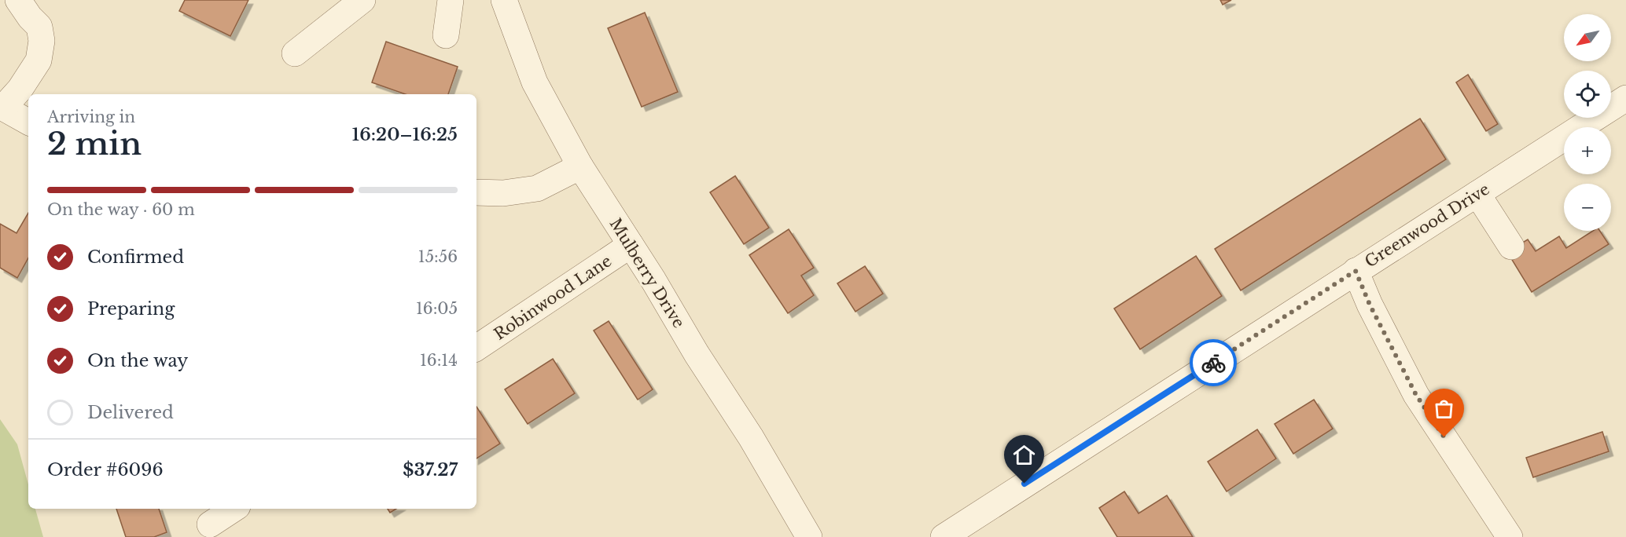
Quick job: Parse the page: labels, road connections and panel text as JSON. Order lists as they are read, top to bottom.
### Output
{
  "streets": {
    "street": ["Greenwood Drive", "Mulberry Drive", "Robinwood Lane"]
  },
  "crossings": [
    ["Mulberry Drive", "Robinwood Lane"]
  ],
  "north": "bottom left",
  "page": {
    "map_buttons": ["+", "−"],
    "heading": ["2 min", "Arriving in", "16:20–16:25"],
    "panel": ["Order #6096", "$37.27"],
    "bar": "On the way · 60 m",
    "list": [
      ["Confirmed", "15:56"],
      ["Preparing", "16:05"],
      ["On the way", "16:14"],
      "Delivered"
    ]
  }
}
